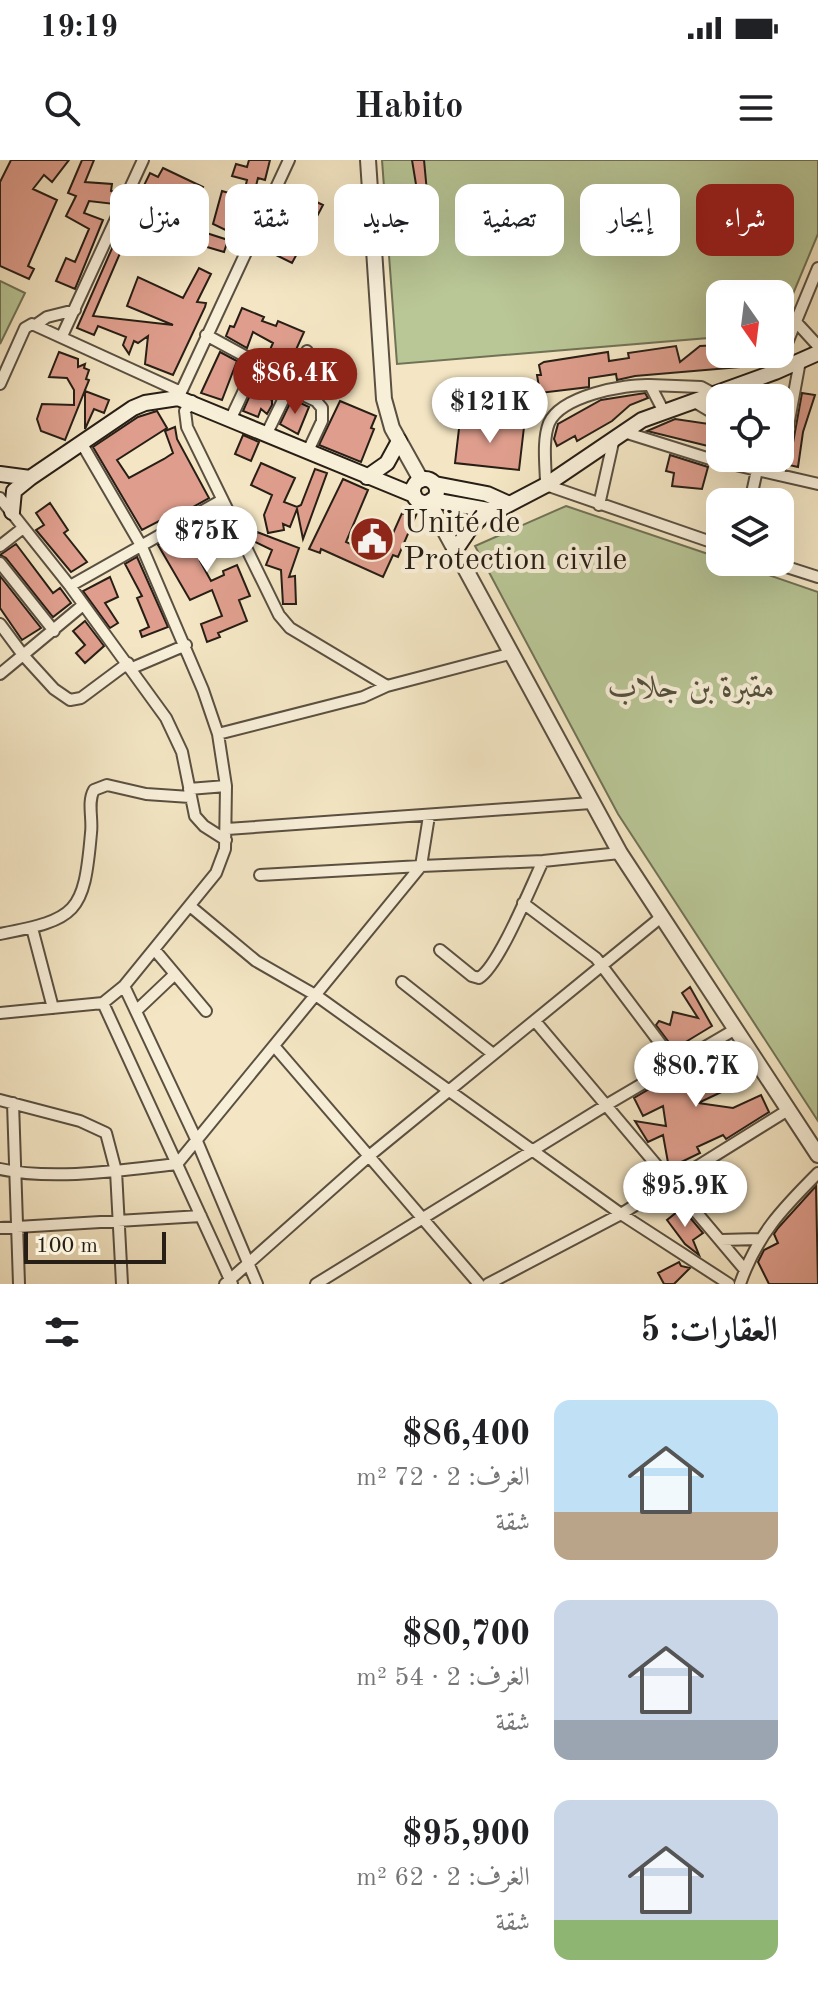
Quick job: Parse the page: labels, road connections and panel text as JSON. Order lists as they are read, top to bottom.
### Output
{
  "parks": ["مقبرة بن جلاب"],
  "places": {
    "public building": ["Unité de Protection civile"]
  },
  "scale_bar": "100 m",
  "north": "bottom",
  "page": {
    "status": "19:19",
    "header": "Habito",
    "chip": [
      "شراء",
      "إيجار",
      "تصفية",
      "جديد",
      "شقة",
      "منزل"
    ],
    "price": [
      "$86.4K",
      "$121K",
      "$75K",
      "$80.7K",
      "$95.9K"
    ],
    "scale": "100 m",
    "heading": "العقارات: 5",
    "list": [
      {
        "name": "$86,400",
        "note": "الغرف: 2 · 72 m² · شقة"
      },
      {
        "name": "$80,700",
        "note": "الغرف: 2 · 54 m² · شقة"
      },
      {
        "name": "$95,900",
        "note": "الغرف: 2 · 62 m² · شقة"
      }
    ]
  }
}
